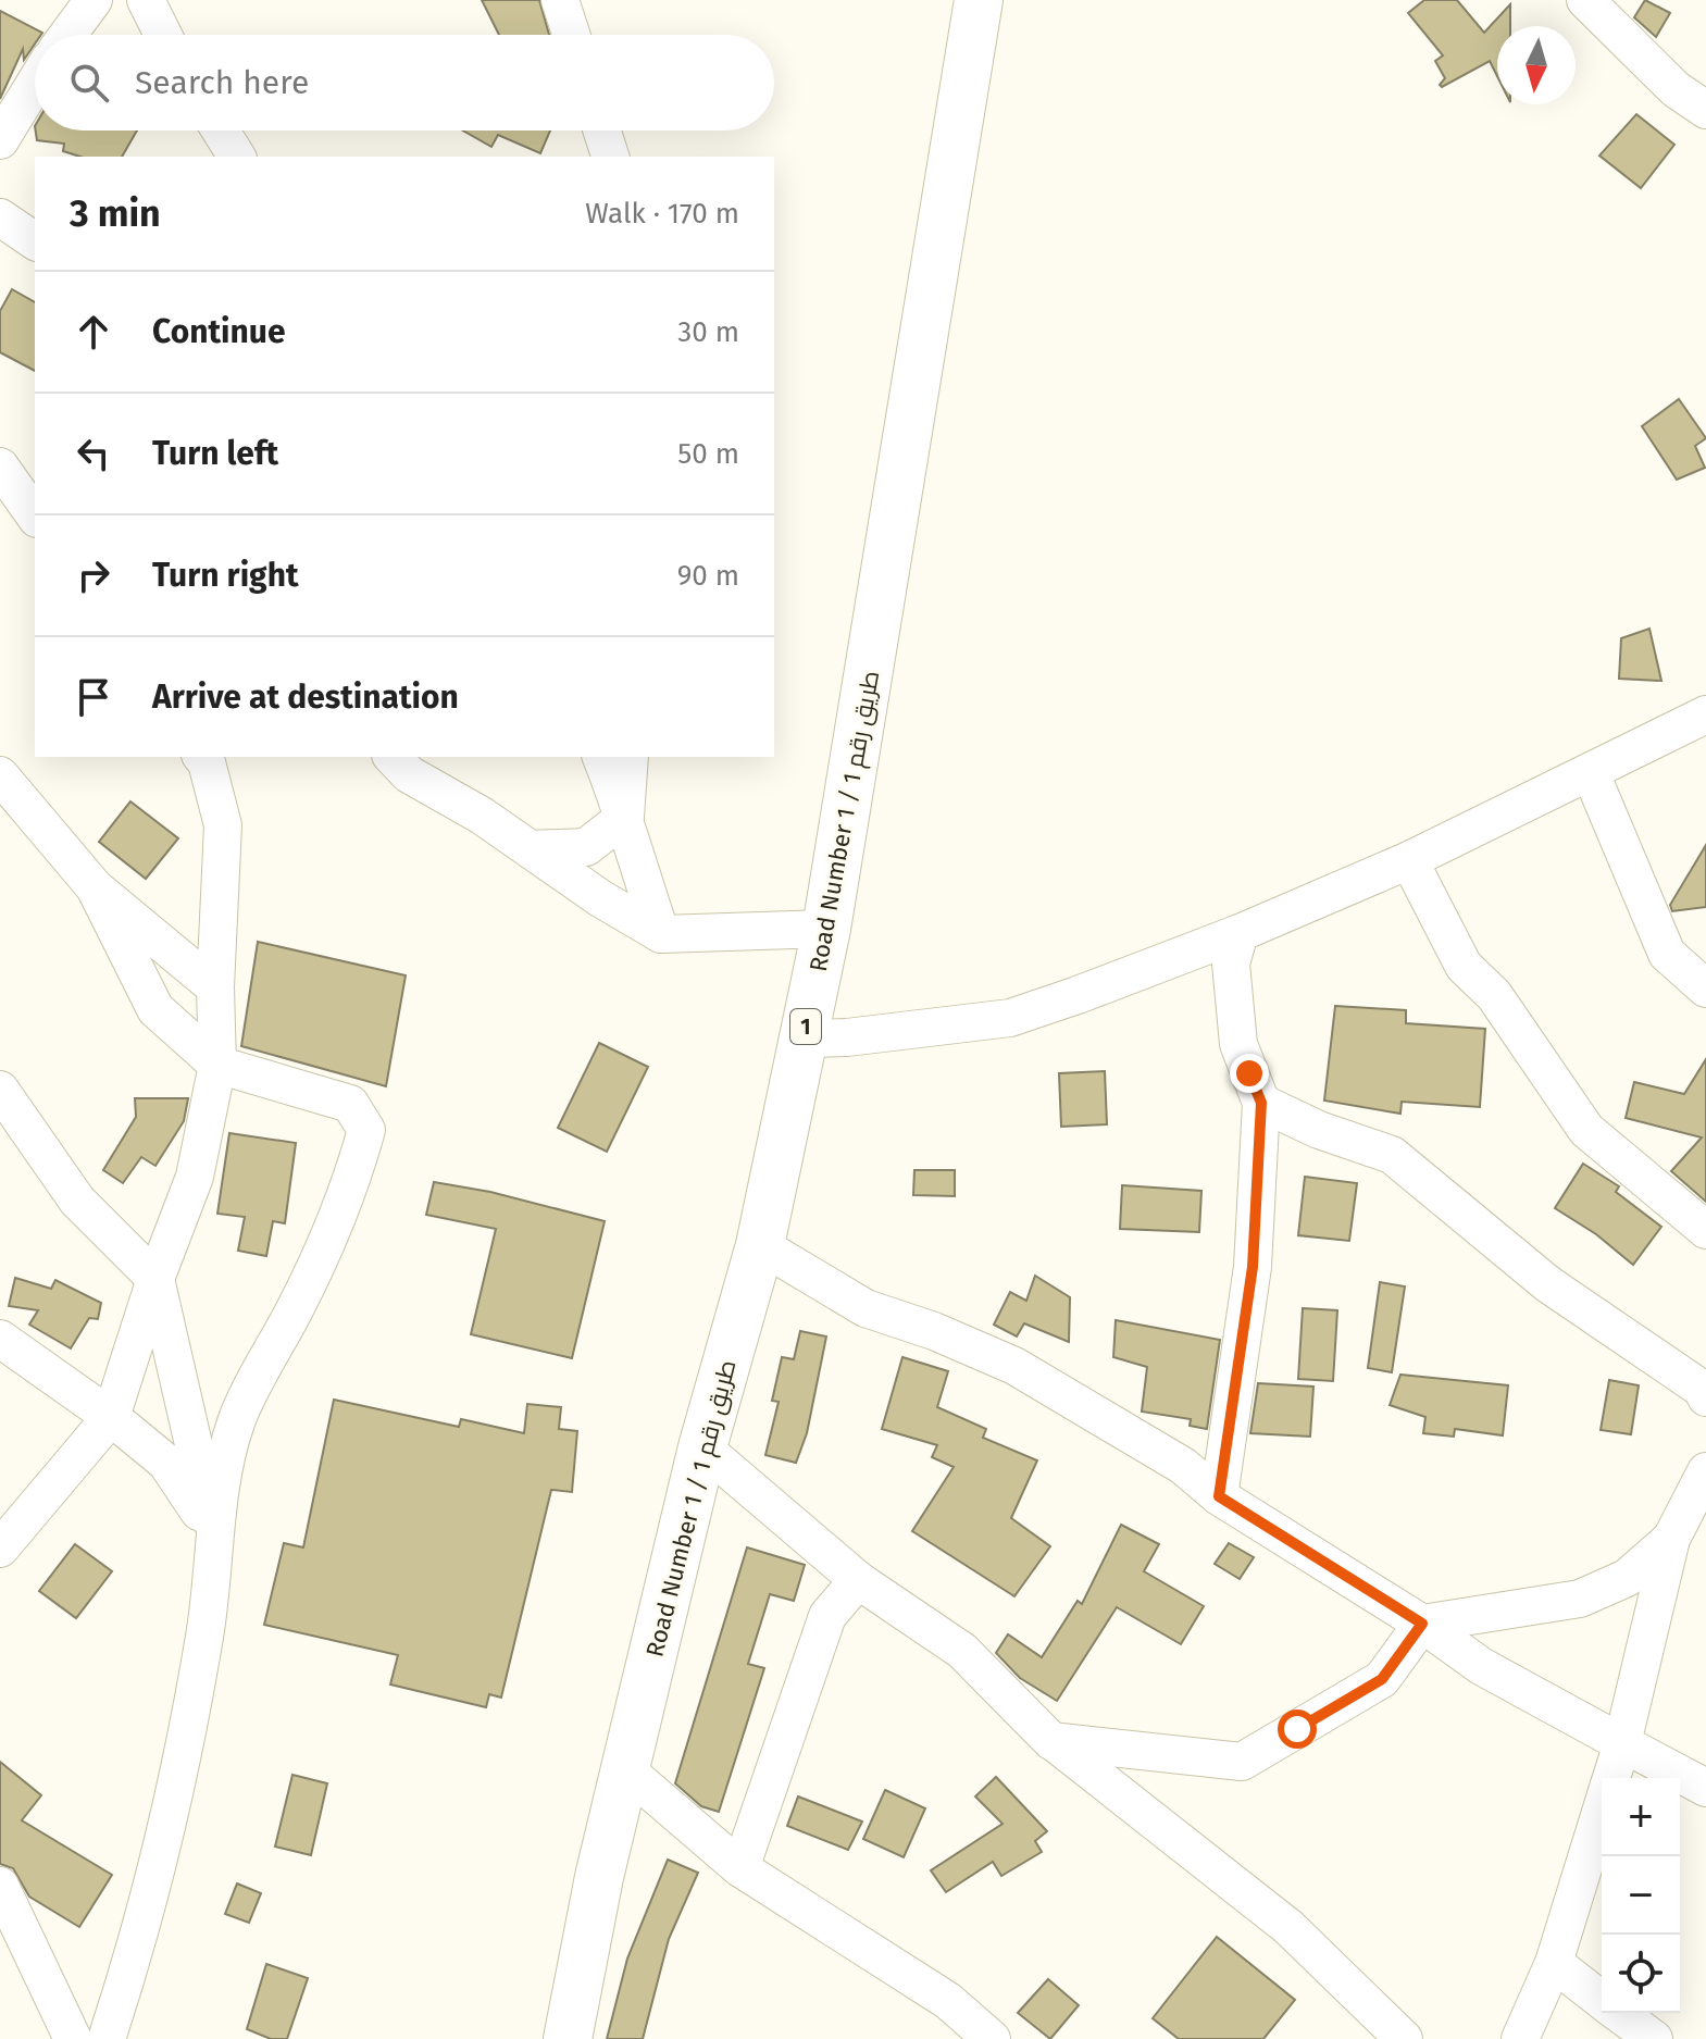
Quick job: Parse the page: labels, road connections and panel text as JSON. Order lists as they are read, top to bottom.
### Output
{
  "streets": {
    "highway": ["Road Number 1 / طريق رقم 1", "1"]
  },
  "north": "bottom",
  "page": {
    "search": "Search here",
    "heading": ["3 min", "Walk · 170 m"],
    "list": [
      ["Continue", "30 m"],
      ["Turn left", "50 m"],
      ["Turn right", "90 m"],
      "Arrive at destination"
    ],
    "map_buttons": ["+", "−"]
  }
}
